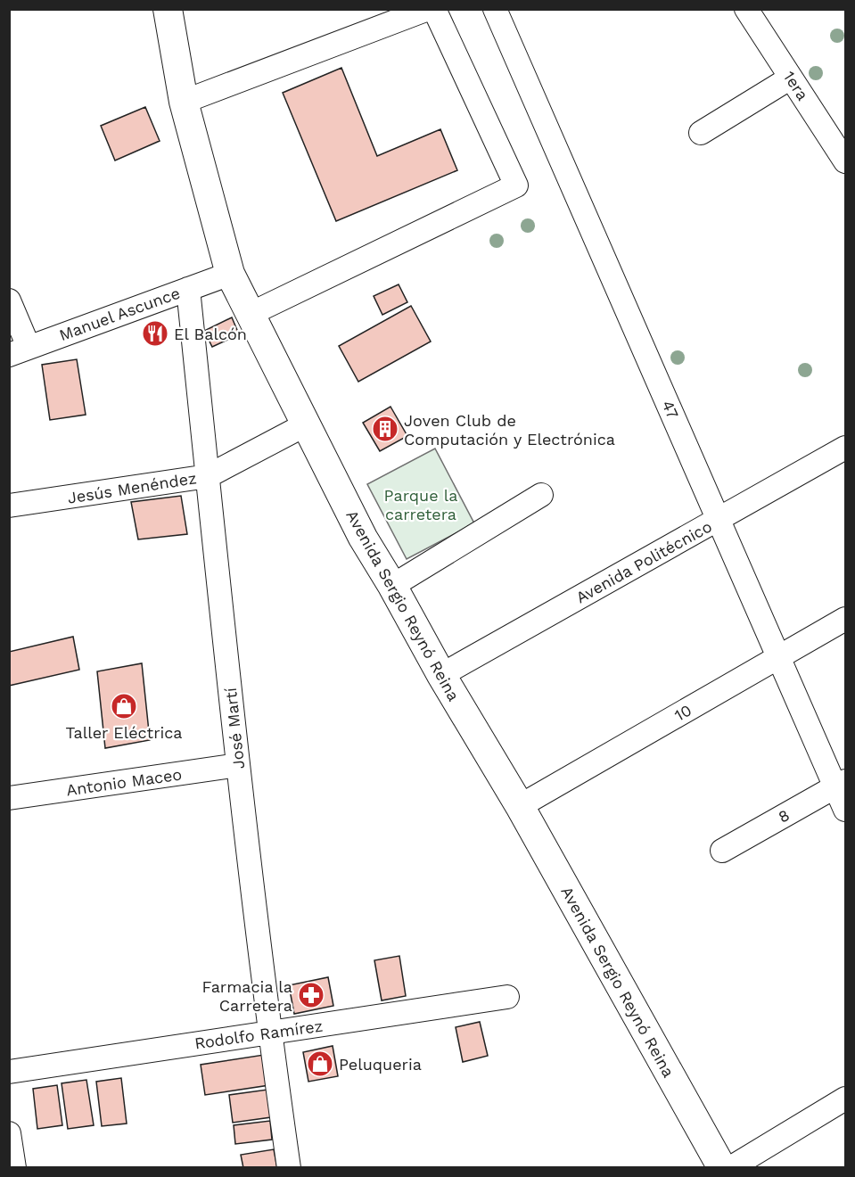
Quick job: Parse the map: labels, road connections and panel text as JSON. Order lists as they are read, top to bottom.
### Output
{
  "streets": {
    "main road": ["Avenida Sergio Reynó Reina"],
    "street": [
      "1era",
      "Manuel Ascunce",
      "47",
      "Jesús Menéndez",
      "Avenida Politécnico",
      "10",
      "José Martí",
      "Antonio Maceo",
      "8",
      "Rodolfo Ramírez"
    ]
  },
  "crossings": [
    ["Manuel Ascunce", "Avenida Sergio Reynó Reina"],
    ["Manuel Ascunce", "José Martí"],
    ["47", "Avenida Politécnico"],
    ["47", "10"],
    ["47", "8"],
    ["Jesús Menéndez", "Avenida Sergio Reynó Reina"],
    ["Jesús Menéndez", "José Martí"],
    ["Avenida Politécnico", "Avenida Sergio Reynó Reina"],
    ["Avenida Sergio Reynó Reina", "10"],
    ["José Martí", "Antonio Maceo"],
    ["José Martí", "Rodolfo Ramírez"]
  ],
  "parks": ["Parque la carretera"],
  "places": {
    "restaurant": ["El Balcón"],
    "building": ["Joven Club de Computación y Electrónica"],
    "shop": ["Taller Eléctrica", "Peluqueria"],
    "pharmacy": ["Farmacia la Carretera"]
  }
}
